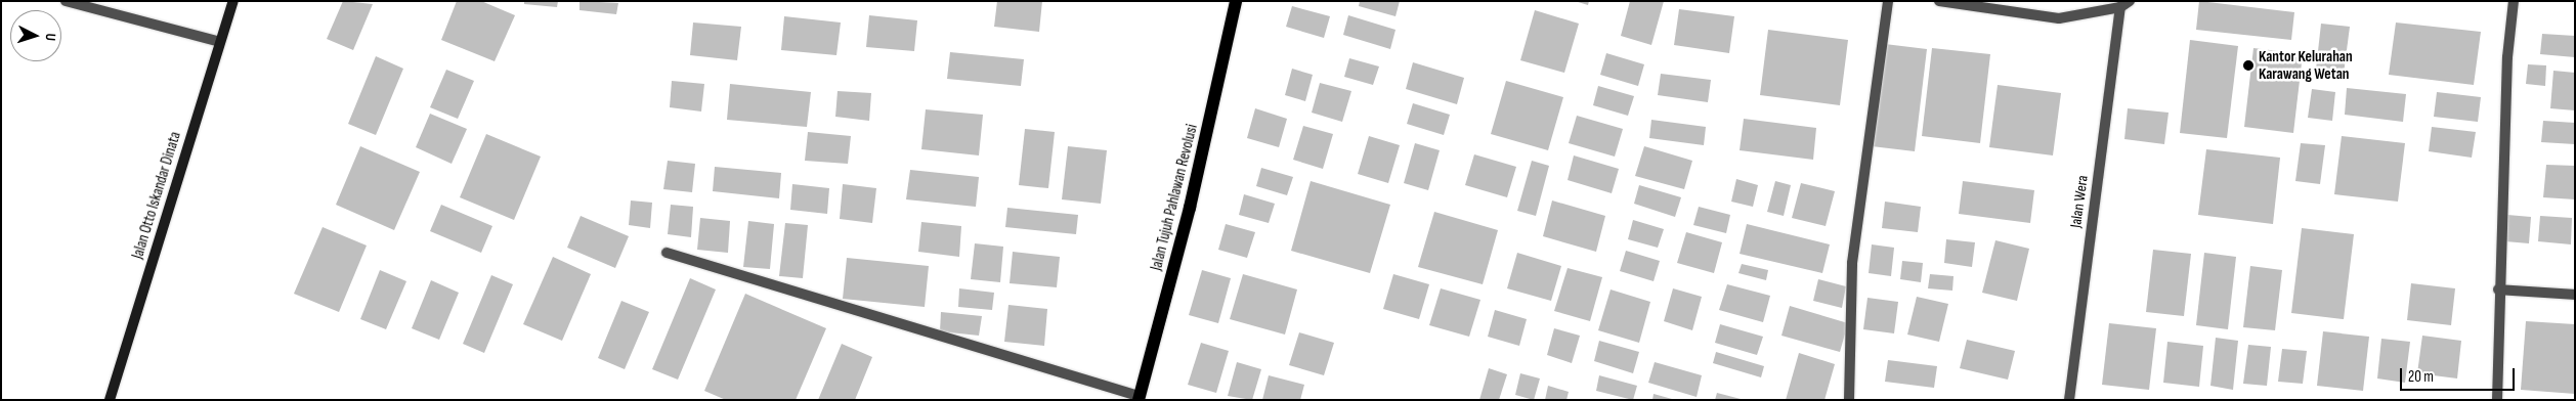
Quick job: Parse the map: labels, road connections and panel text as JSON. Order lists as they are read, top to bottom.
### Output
{
  "streets": {
    "main road": ["Jalan Tujuh Pahlawan Revolusi"],
    "street": ["Jalan Otto Iskandar Dinata", "Jalan Wera"]
  },
  "places": ["Kantor Kelurahan Karawang Wetan"],
  "scale_bar": "20 m",
  "north": "right"
}
